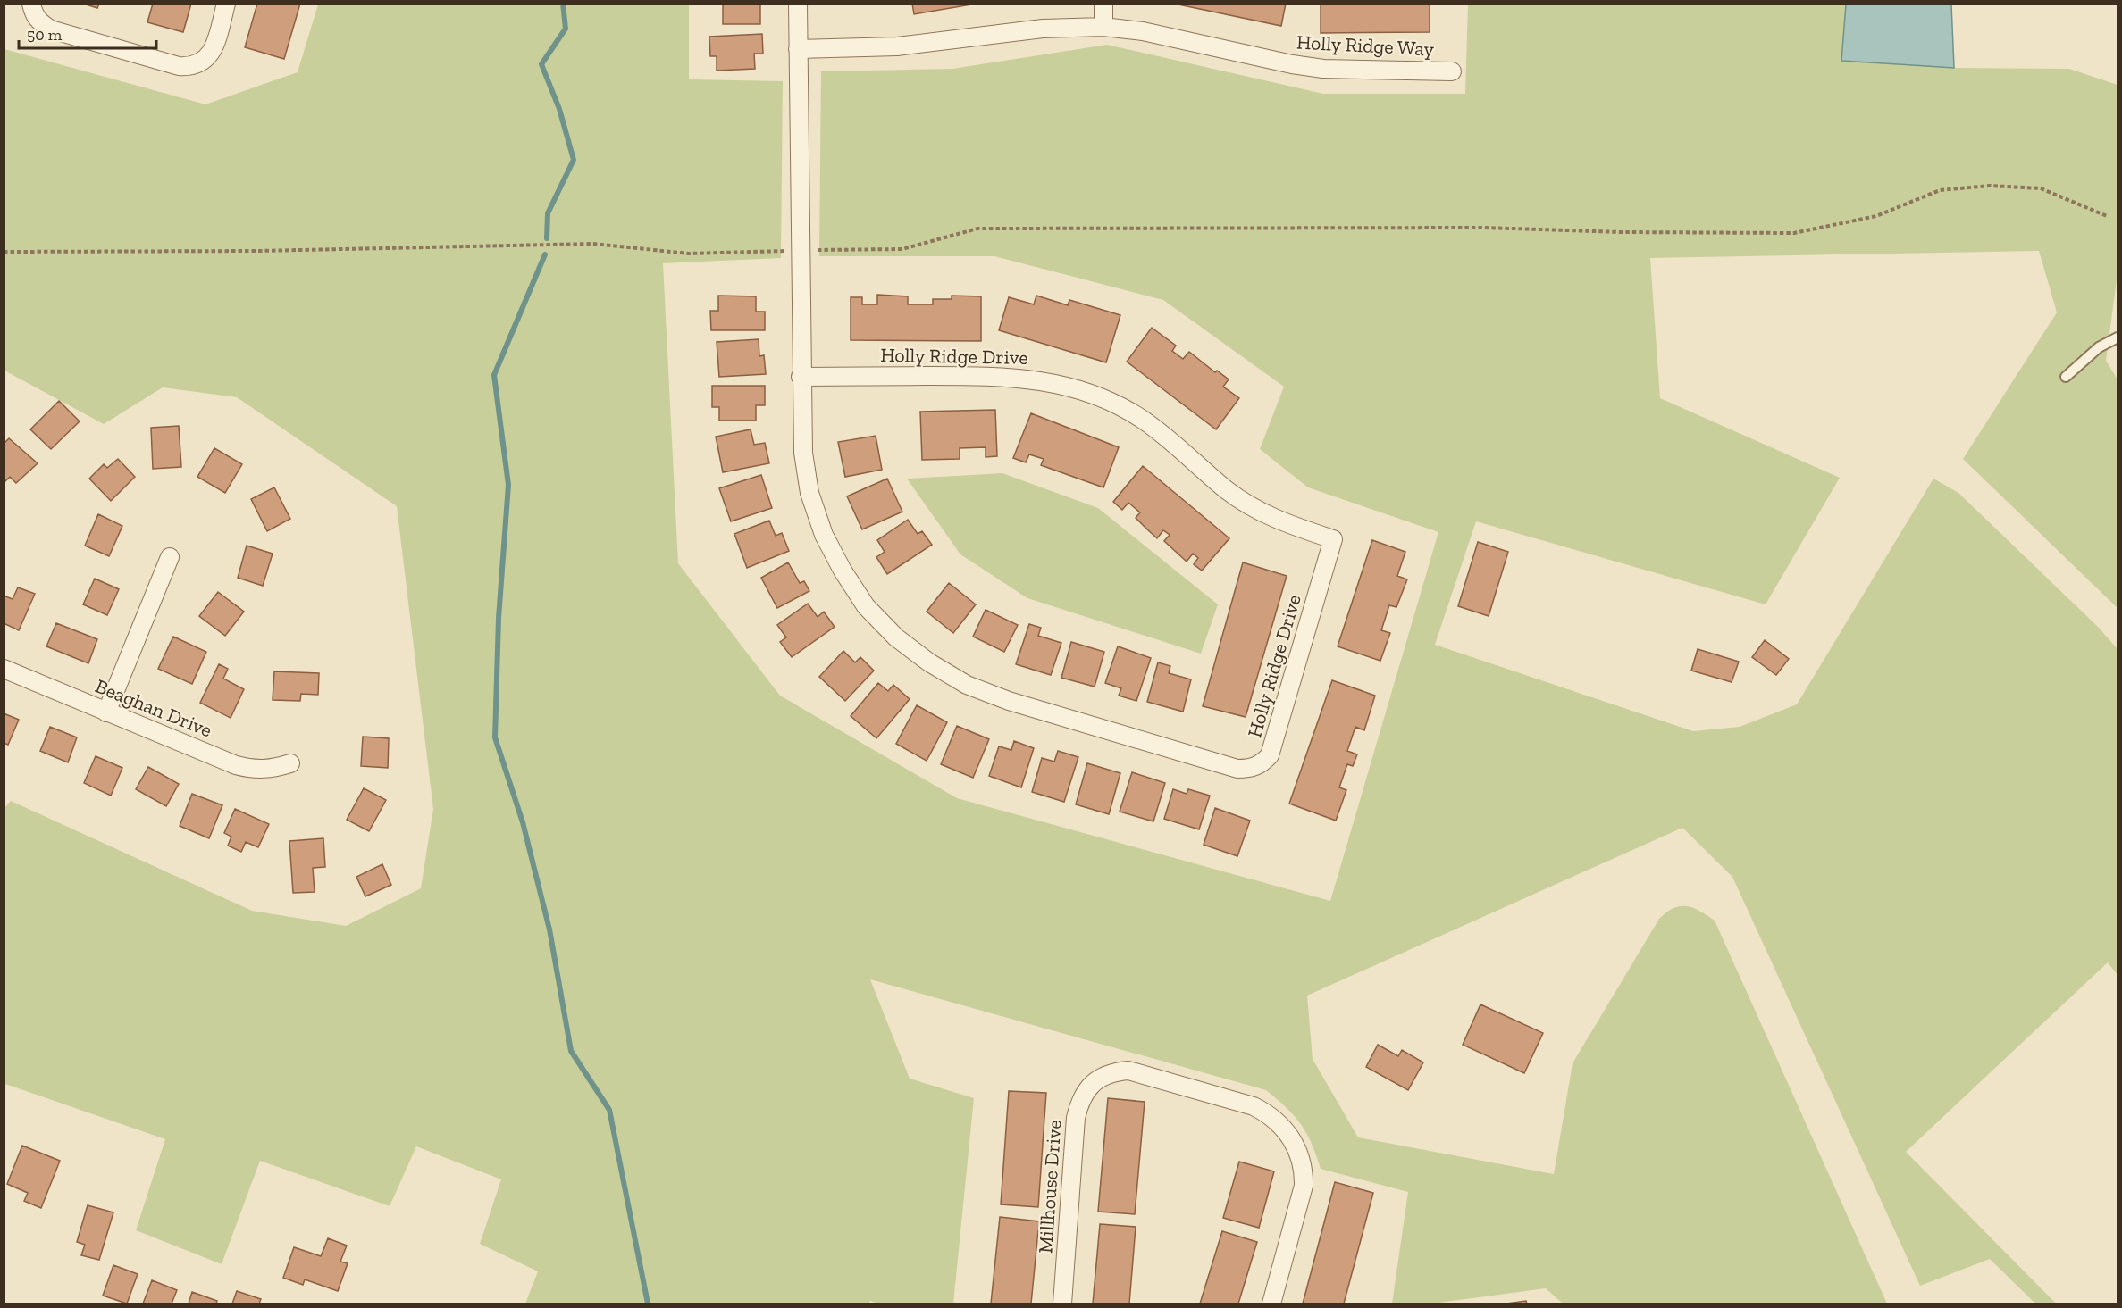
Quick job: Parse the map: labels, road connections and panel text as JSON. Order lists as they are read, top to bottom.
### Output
{
  "streets": {
    "street": [
      "Holly Ridge Way",
      "Holly Ridge Drive",
      "Beaghan Drive",
      "Millhouse Drive"
    ]
  },
  "crossings": [
    ["Holly Ridge Way", "Holly Ridge Drive"]
  ],
  "scale_bar": "50 m"
}
